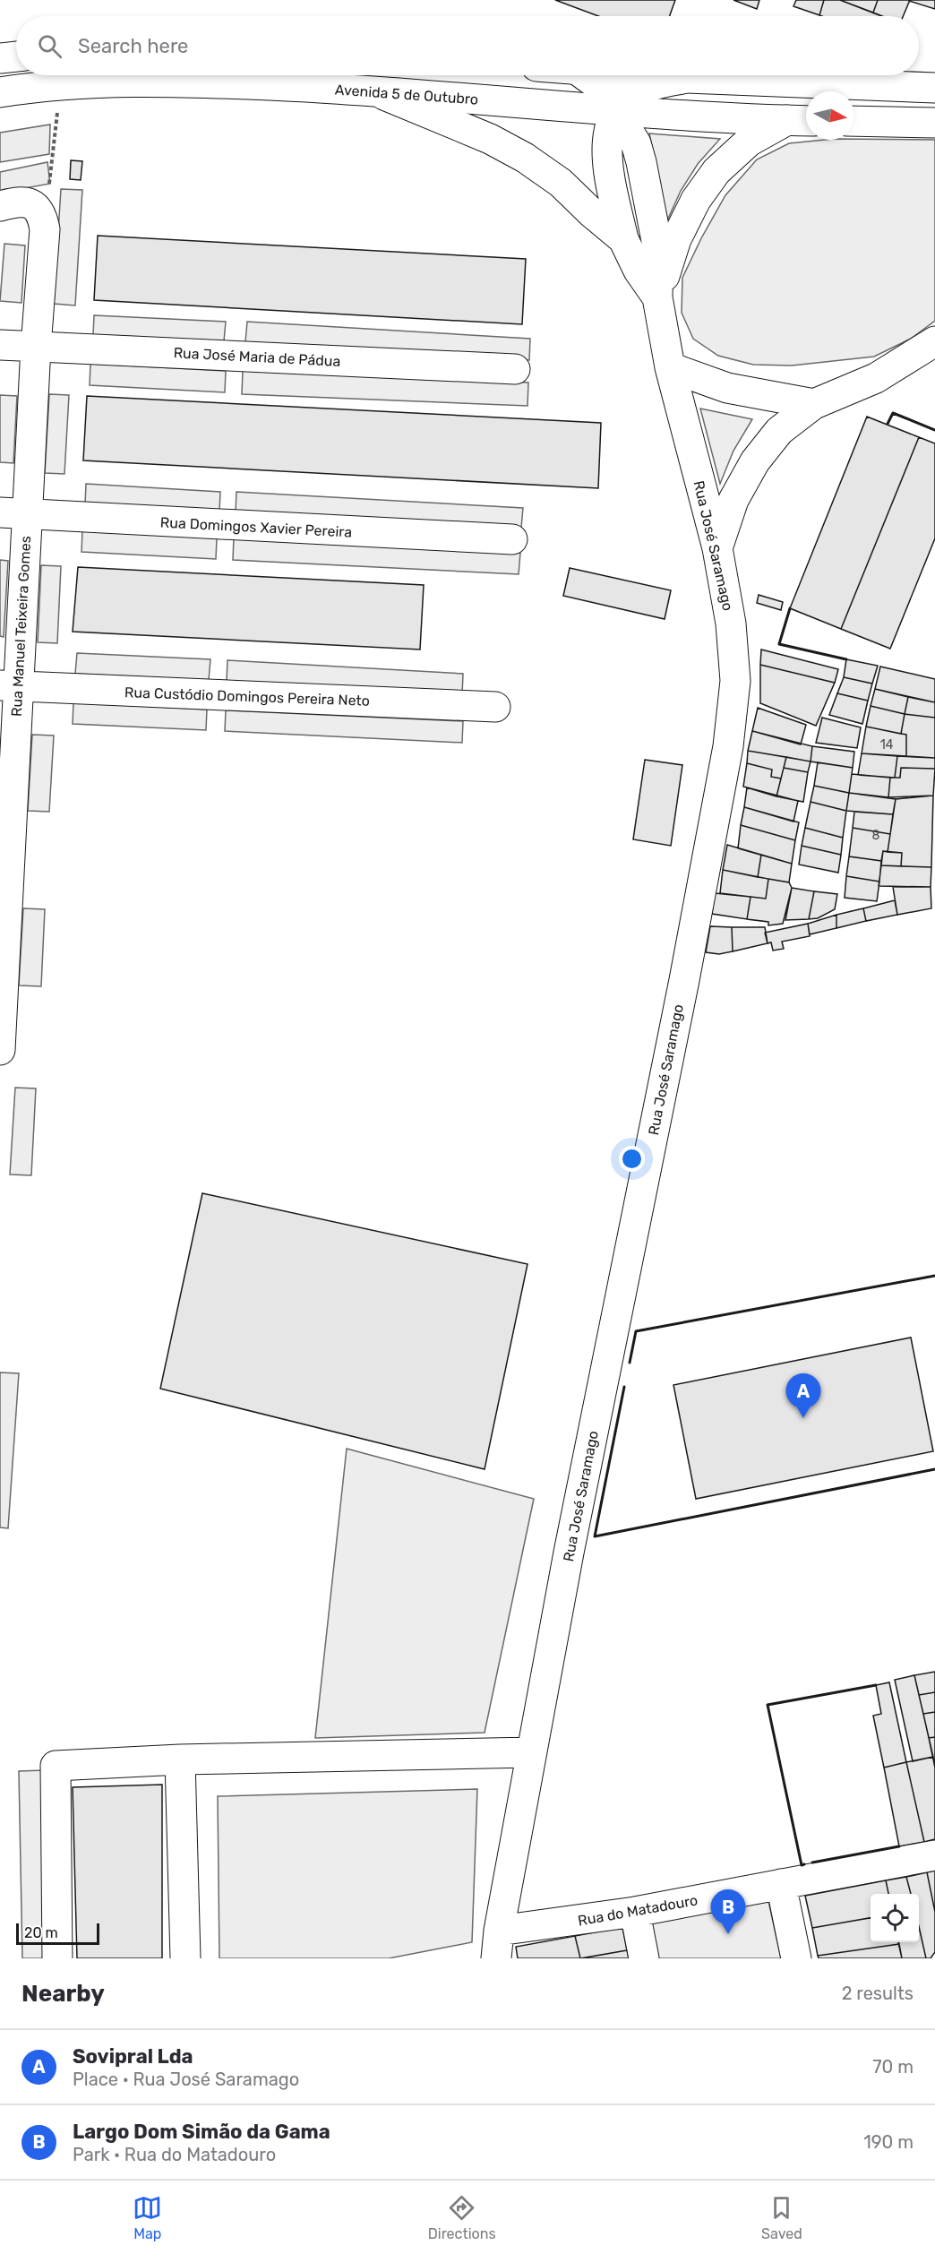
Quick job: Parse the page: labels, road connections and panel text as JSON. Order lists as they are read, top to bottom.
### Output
{
  "streets": {
    "street": [
      "Avenida 5 de Outubro",
      "Rua José Maria de Pádua",
      "Rua Domingos Xavier Pereira",
      "Rua José Saramago",
      "Rua Manuel Teixeira Gomes",
      "Rua Custódio Domingos Pereira Neto",
      "Rua do Matadouro"
    ]
  },
  "crossings": [
    ["Avenida 5 de Outubro", "Rua José Saramago"],
    ["Rua José Maria de Pádua", "Rua Manuel Teixeira Gomes"],
    ["Rua Domingos Xavier Pereira", "Rua Manuel Teixeira Gomes"],
    ["Rua José Saramago", "Rua do Matadouro"],
    ["Rua Manuel Teixeira Gomes", "Rua Custódio Domingos Pereira Neto"]
  ],
  "house_numbers": ["14", "8"],
  "scale_bar": "20 m",
  "north": "right",
  "page": {
    "search": "Search here",
    "pins": ["A", "B"],
    "scale": "20 m",
    "heading": ["Nearby", "2 results"],
    "list": [
      {
        "mark": "A",
        "name": "Sovipral Lda",
        "note": "Place · Rua José Saramago",
        "value": "70 m"
      },
      {
        "mark": "B",
        "name": "Largo Dom Simão da Gama",
        "note": "Park · Rua do Matadouro",
        "value": "190 m"
      }
    ],
    "nav": ["Map", "Directions", "Saved"]
  }
}
